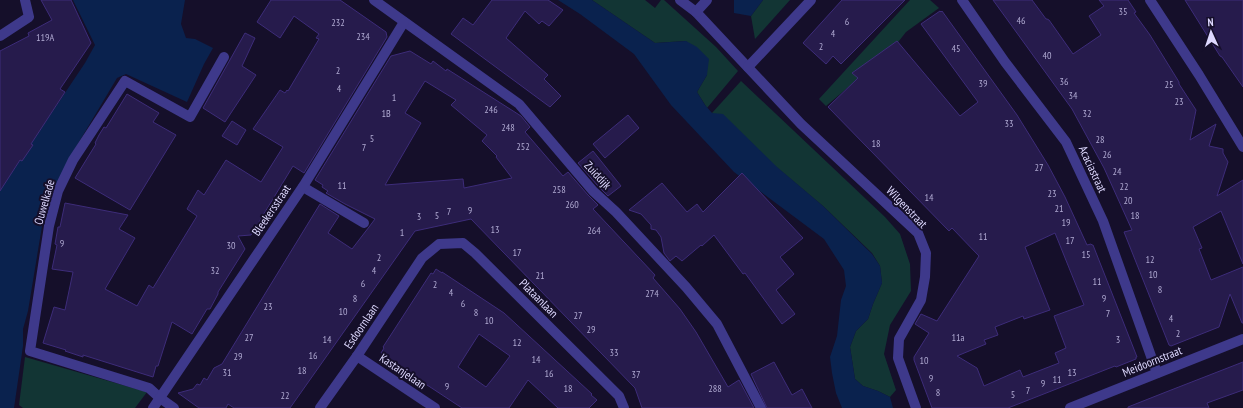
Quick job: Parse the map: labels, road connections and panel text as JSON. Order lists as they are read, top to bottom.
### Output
{
  "streets": {
    "street": [
      "Acaciastraat",
      "Zuiddijk",
      "Ouwelkade",
      "Wilgenstraat",
      "Bleekersstraat",
      "Plataanlaan",
      "Esdoornlaan",
      "Meidoornstraat",
      "Kastanjelaan"
    ]
  },
  "crossings": [
    ["Acaciastraat", "Meidoornstraat"],
    ["Zuiddijk", "Bleekersstraat"],
    ["Ouwelkade", "Bleekersstraat"],
    ["Plataanlaan", "Esdoornlaan"],
    ["Esdoornlaan", "Kastanjelaan"]
  ],
  "house_numbers": [
    "35",
    "46",
    "6",
    "232",
    "4",
    "234",
    "119A",
    "2",
    "45",
    "40",
    "2",
    "36",
    "39",
    "25",
    "4",
    "34",
    "1",
    "23",
    "246",
    "1B",
    "32",
    "33",
    "248",
    "5",
    "28",
    "18",
    "252",
    "7",
    "26",
    "27",
    "24",
    "11",
    "22",
    "258",
    "23",
    "14",
    "20",
    "260",
    "21",
    "9",
    "7",
    "5",
    "18",
    "3",
    "19",
    "13",
    "264",
    "1",
    "11",
    "17",
    "9",
    "30",
    "17",
    "15",
    "2",
    "12",
    "32",
    "4",
    "10",
    "21",
    "11",
    "6",
    "2",
    "8",
    "4",
    "274",
    "8",
    "9",
    "6",
    "23",
    "10",
    "8",
    "7",
    "27",
    "4",
    "10",
    "29",
    "2",
    "27",
    "11a",
    "14",
    "3",
    "12",
    "33",
    "16",
    "29",
    "14",
    "10",
    "18",
    "31",
    "13",
    "16",
    "37",
    "9",
    "11",
    "9",
    "9",
    "18",
    "288",
    "7",
    "8",
    "5",
    "22"
  ],
  "north": "top"
}
